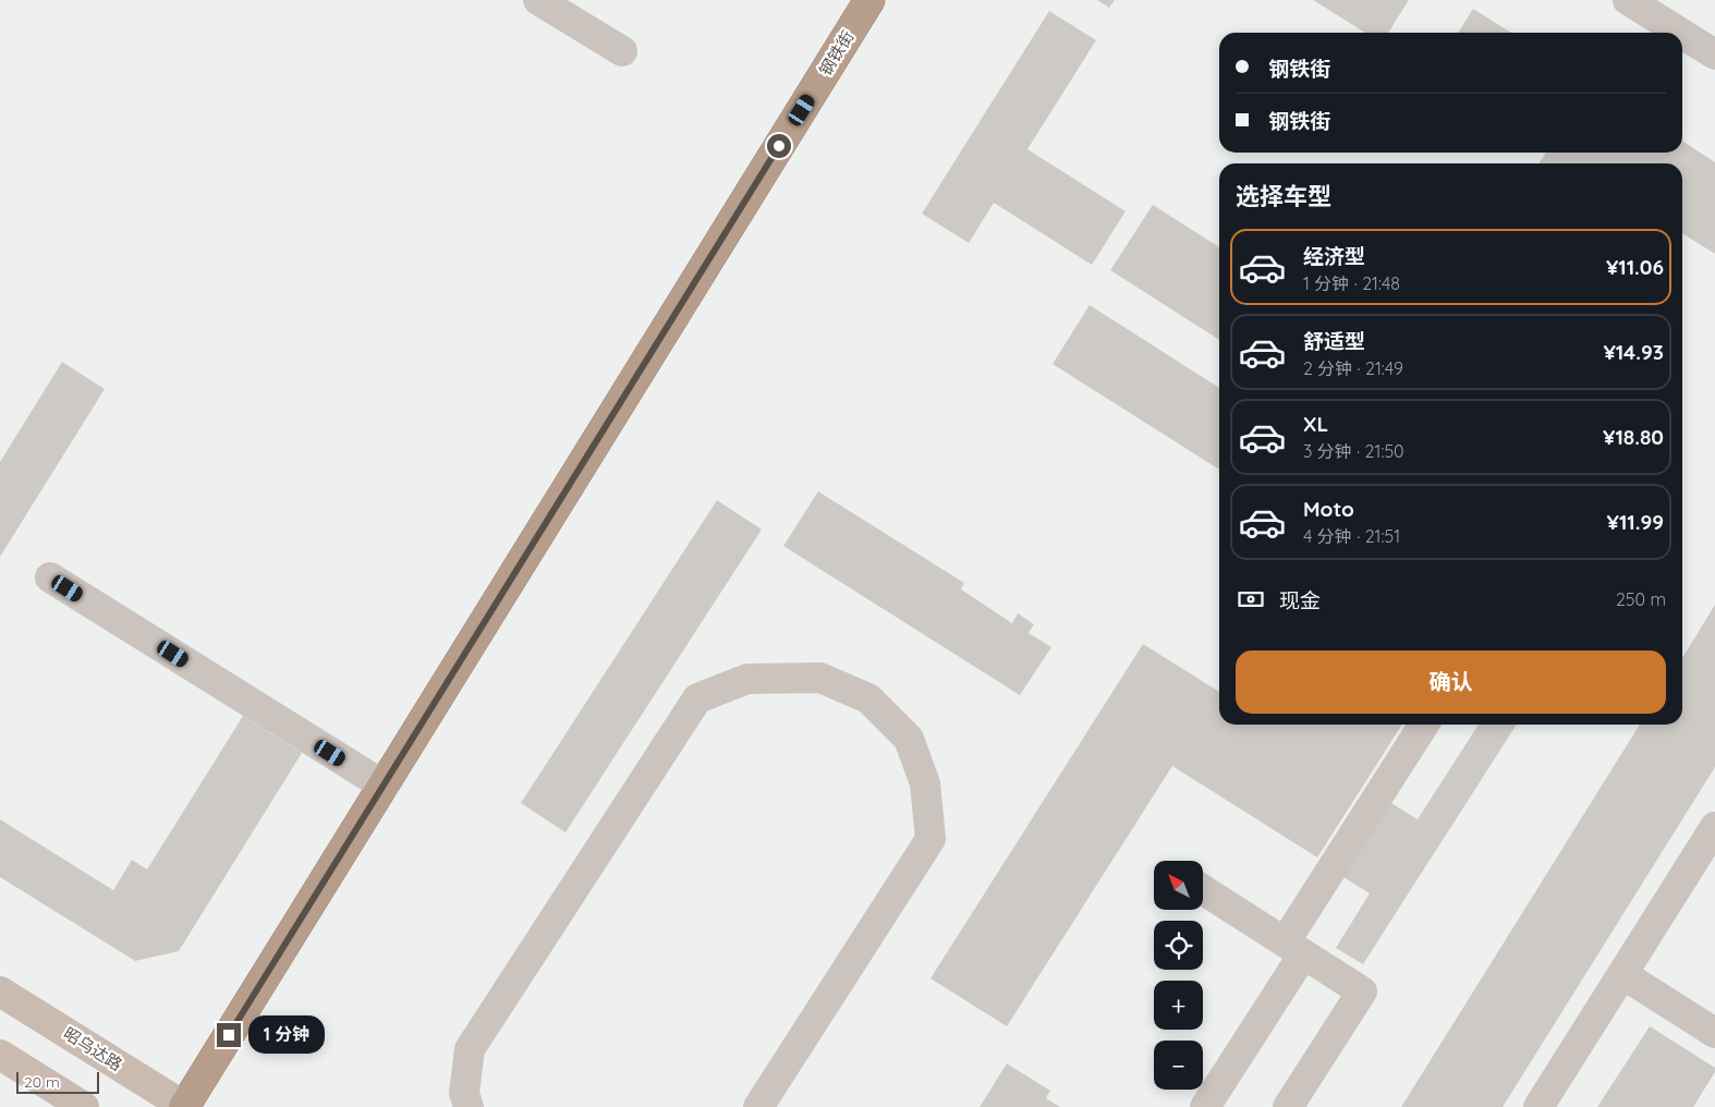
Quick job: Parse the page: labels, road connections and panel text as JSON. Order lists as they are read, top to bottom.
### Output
{
  "streets": {
    "highway": ["钢铁街"],
    "main road": ["昭乌达路"]
  },
  "crossings": [
    ["钢铁街", "昭乌达路"]
  ],
  "scale_bar": "20 m",
  "north": "top left",
  "page": {
    "banner": ["钢铁街", "钢铁街"],
    "heading": "选择车型",
    "list": [
      {
        "name": "经济型",
        "note": "1 分钟 · 21:48",
        "value": "¥11.06"
      },
      {
        "name": "舒适型",
        "note": "2 分钟 · 21:49",
        "value": "¥14.93"
      },
      {
        "name": "XL",
        "note": "3 分钟 · 21:50",
        "value": "¥18.80"
      },
      {
        "name": "Moto",
        "note": "4 分钟 · 21:51",
        "value": "¥11.99"
      }
    ],
    "pay": ["现金", "250 m"],
    "buttons": "确认",
    "map_buttons": ["+", "−"],
    "bubble": "1 分钟",
    "scale": "20 m"
  }
}
